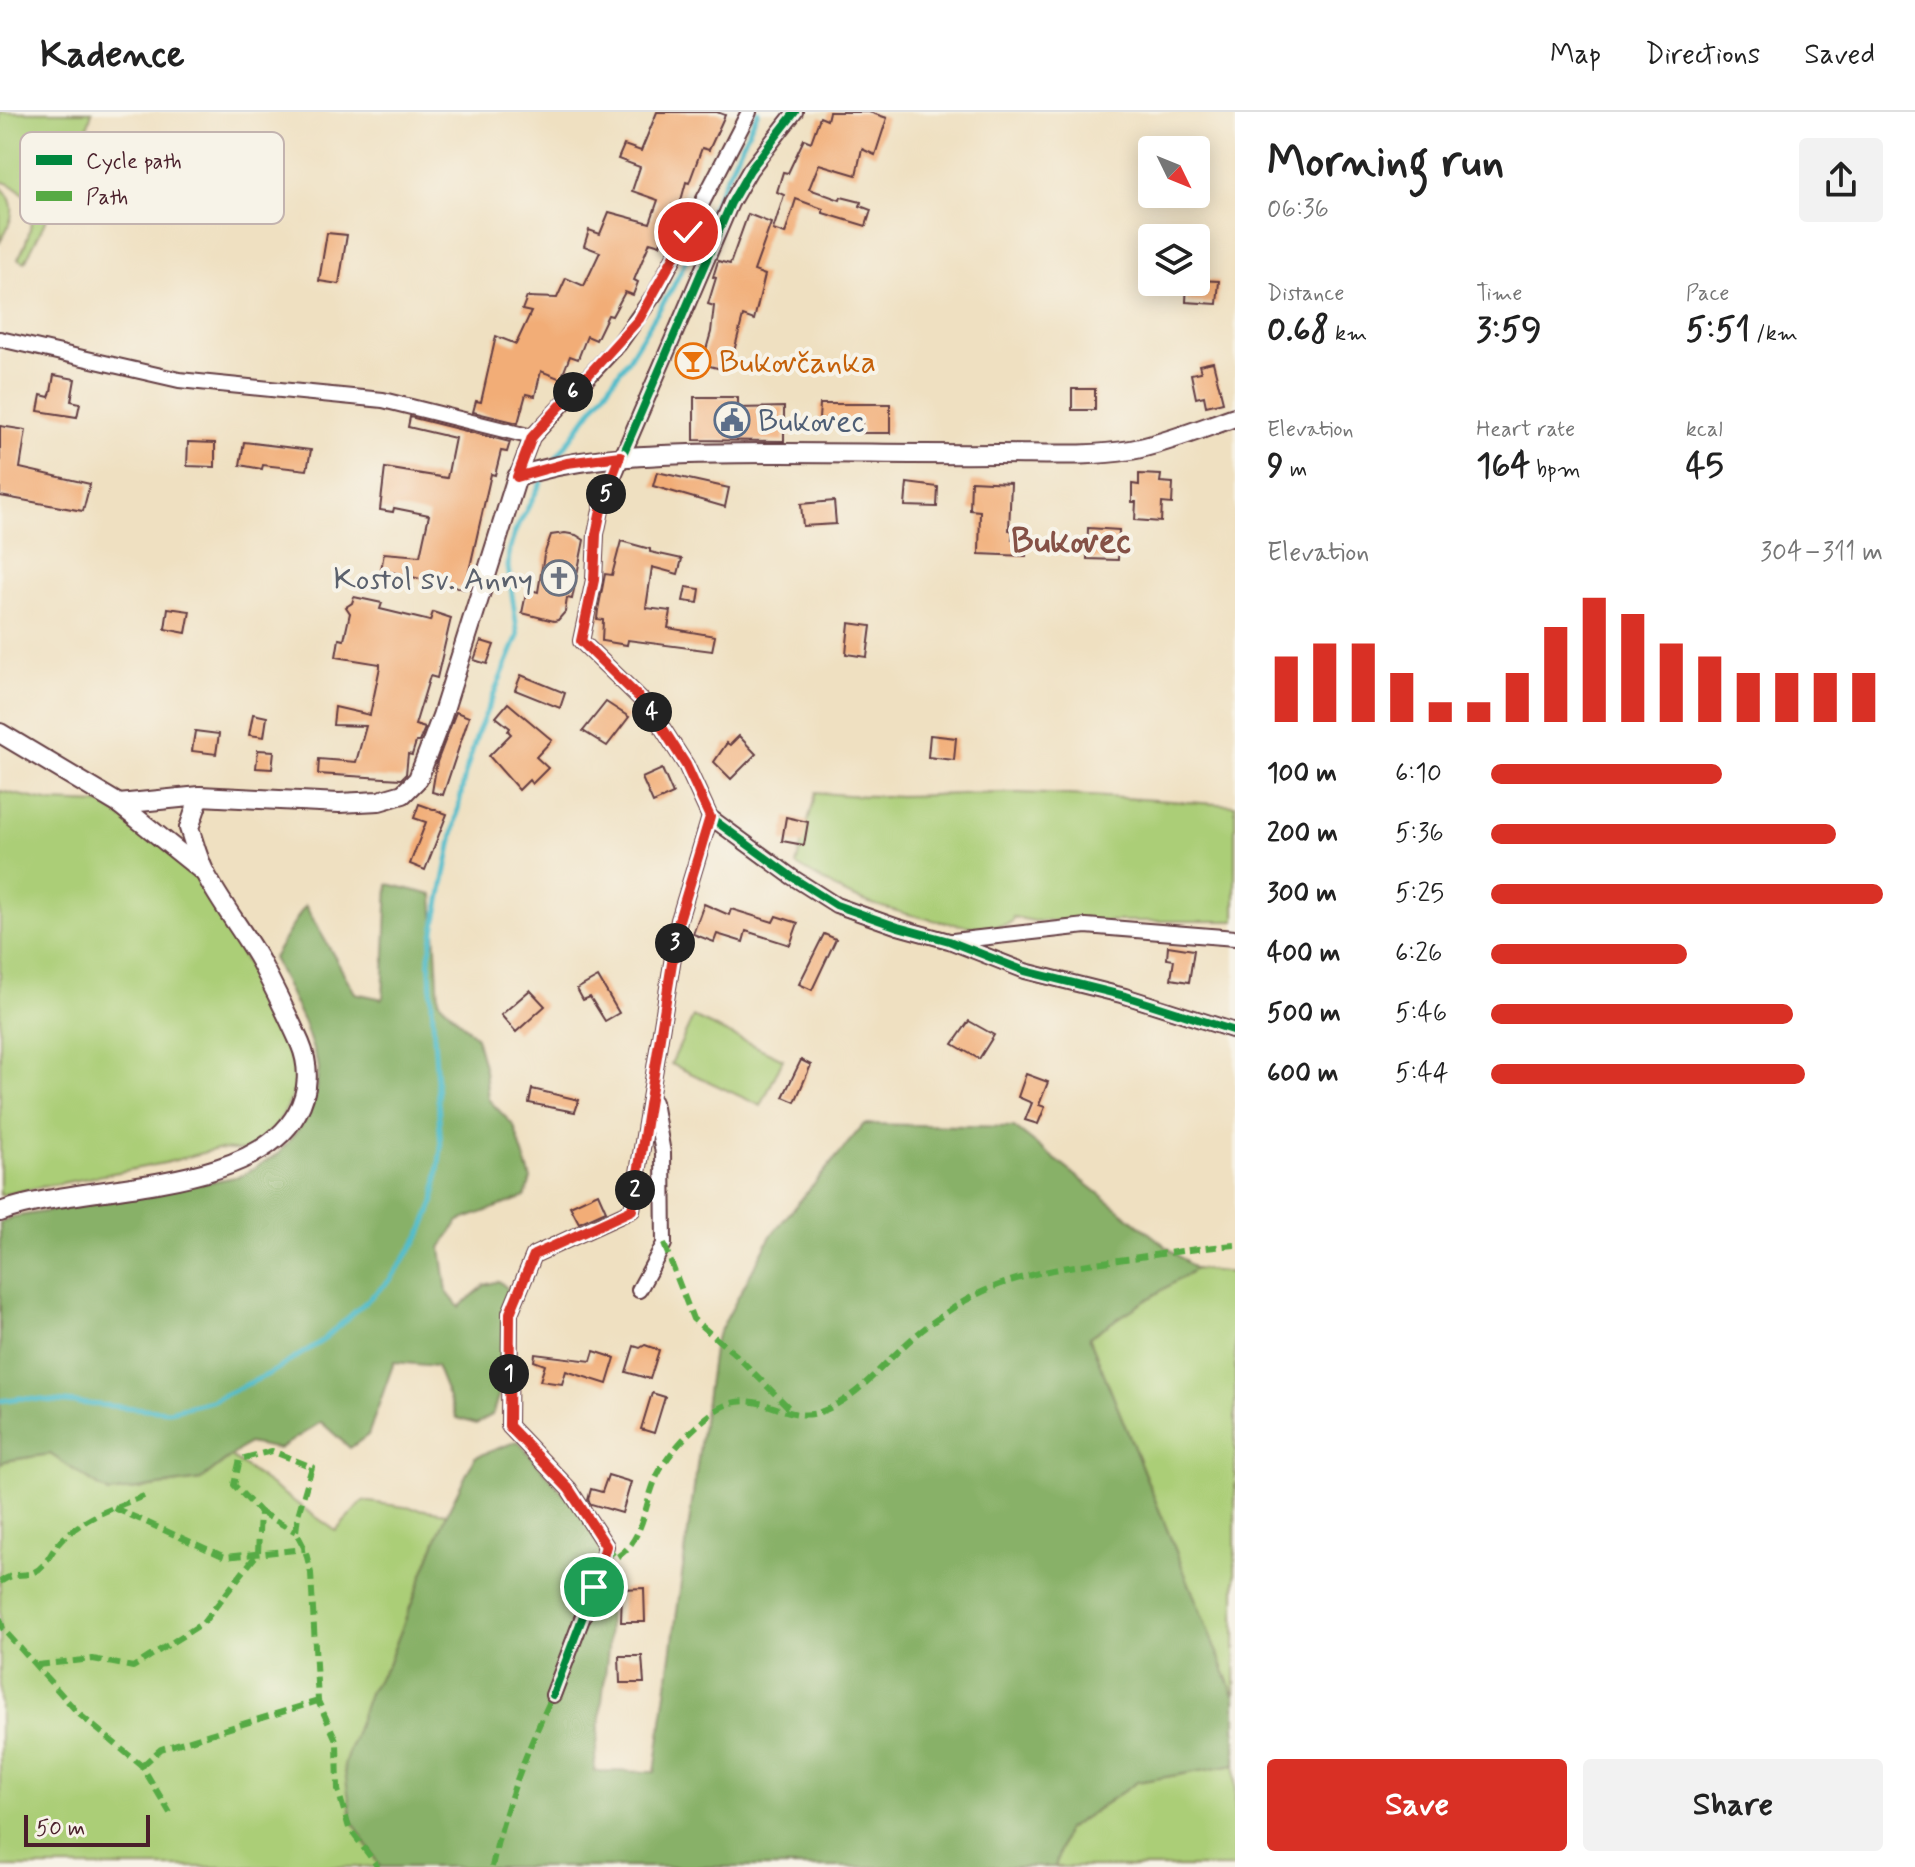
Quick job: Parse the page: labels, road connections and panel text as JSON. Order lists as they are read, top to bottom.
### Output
{
  "districts": ["Bukovec"],
  "places": {
    "bar": ["Bukovčanka"],
    "public building": ["Bukovec"],
    "church": ["Kostol sv. Anny"]
  },
  "legend": ["Cycle path", "Path"],
  "scale_bar": "50 m",
  "north": "bottom right",
  "page": {
    "header": "Kadence",
    "nav": ["Map", "Directions", "Saved"],
    "heading": ["Morning run", "06:36"],
    "stats": [
      ["Distance", "0.68 km"],
      ["Time", "3:59"],
      ["Pace", "5:51 /km"],
      ["Elevation", "9 m"],
      ["Heart rate", "164 bpm"],
      ["kcal", "45"]
    ],
    "pins": [
      "6",
      "5",
      "4",
      "3",
      "2",
      "1"
    ],
    "chart": ["Elevation", "304–311 m"],
    "list": [
      {
        "name": "100 m",
        "note": "6:10"
      },
      {
        "name": "200 m",
        "note": "5:36"
      },
      {
        "name": "300 m",
        "note": "5:25"
      },
      {
        "name": "400 m",
        "note": "6:26"
      },
      {
        "name": "500 m",
        "note": "5:46"
      },
      {
        "name": "600 m",
        "note": "5:44"
      }
    ],
    "buttons": ["Save", "Share"],
    "scale": "50 m"
  }
}
